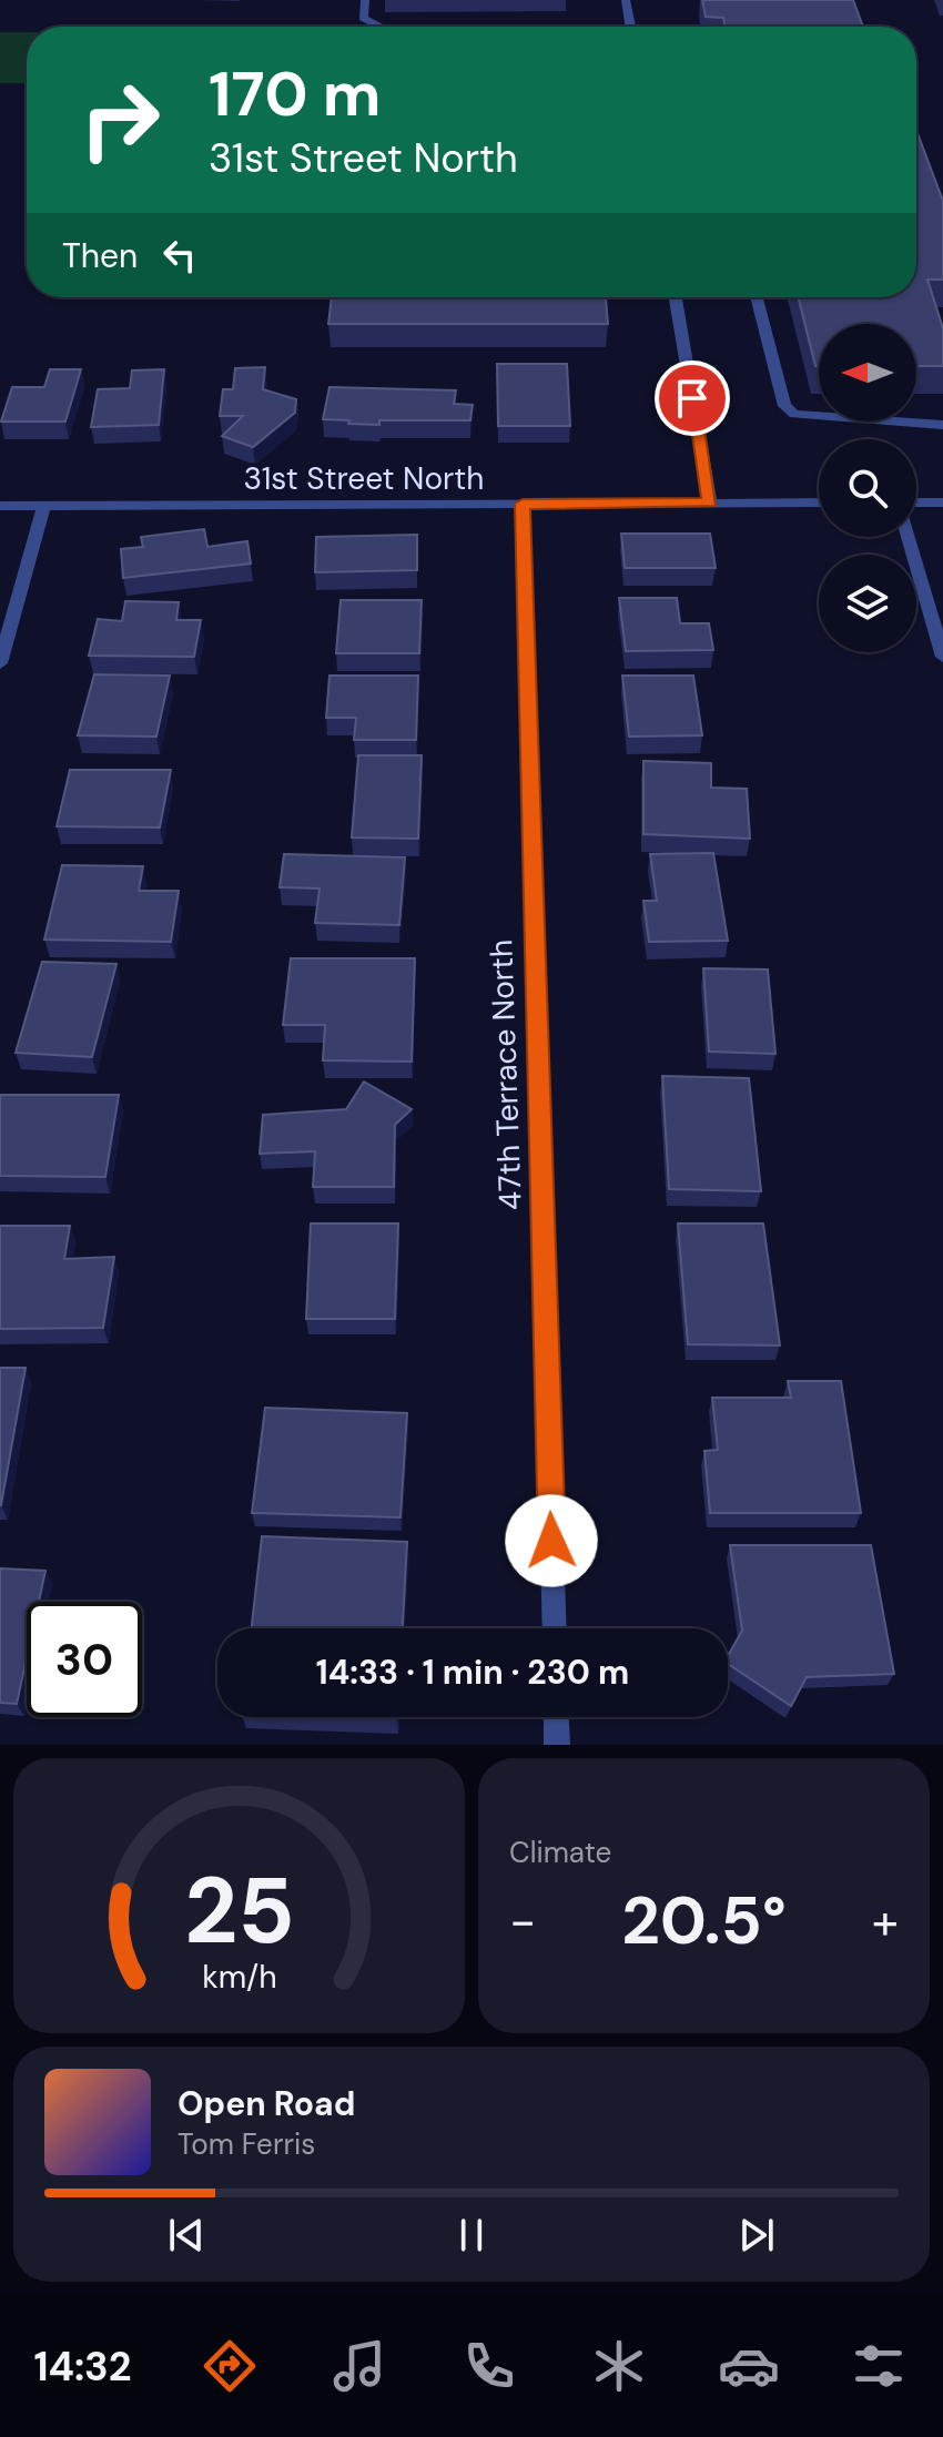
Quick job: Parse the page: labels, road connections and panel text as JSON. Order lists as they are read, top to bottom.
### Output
{
  "streets": {
    "street": ["31st Street North", "47th Terrace North"]
  },
  "crossings": [
    ["31st Street North", "47th Terrace North"]
  ],
  "north": "left",
  "page": {
    "turn": ["170 m", "31st Street North"],
    "then": "Then",
    "limit": "30",
    "trip": "14:33 · 1 min · 230 m",
    "tile": "Climate",
    "heat": ["−", "20.5°", "+"],
    "song": ["Open Road", "Tom Ferris"],
    "tabs": "14:32",
    "gauge": ["25", "km/h"]
  }
}
